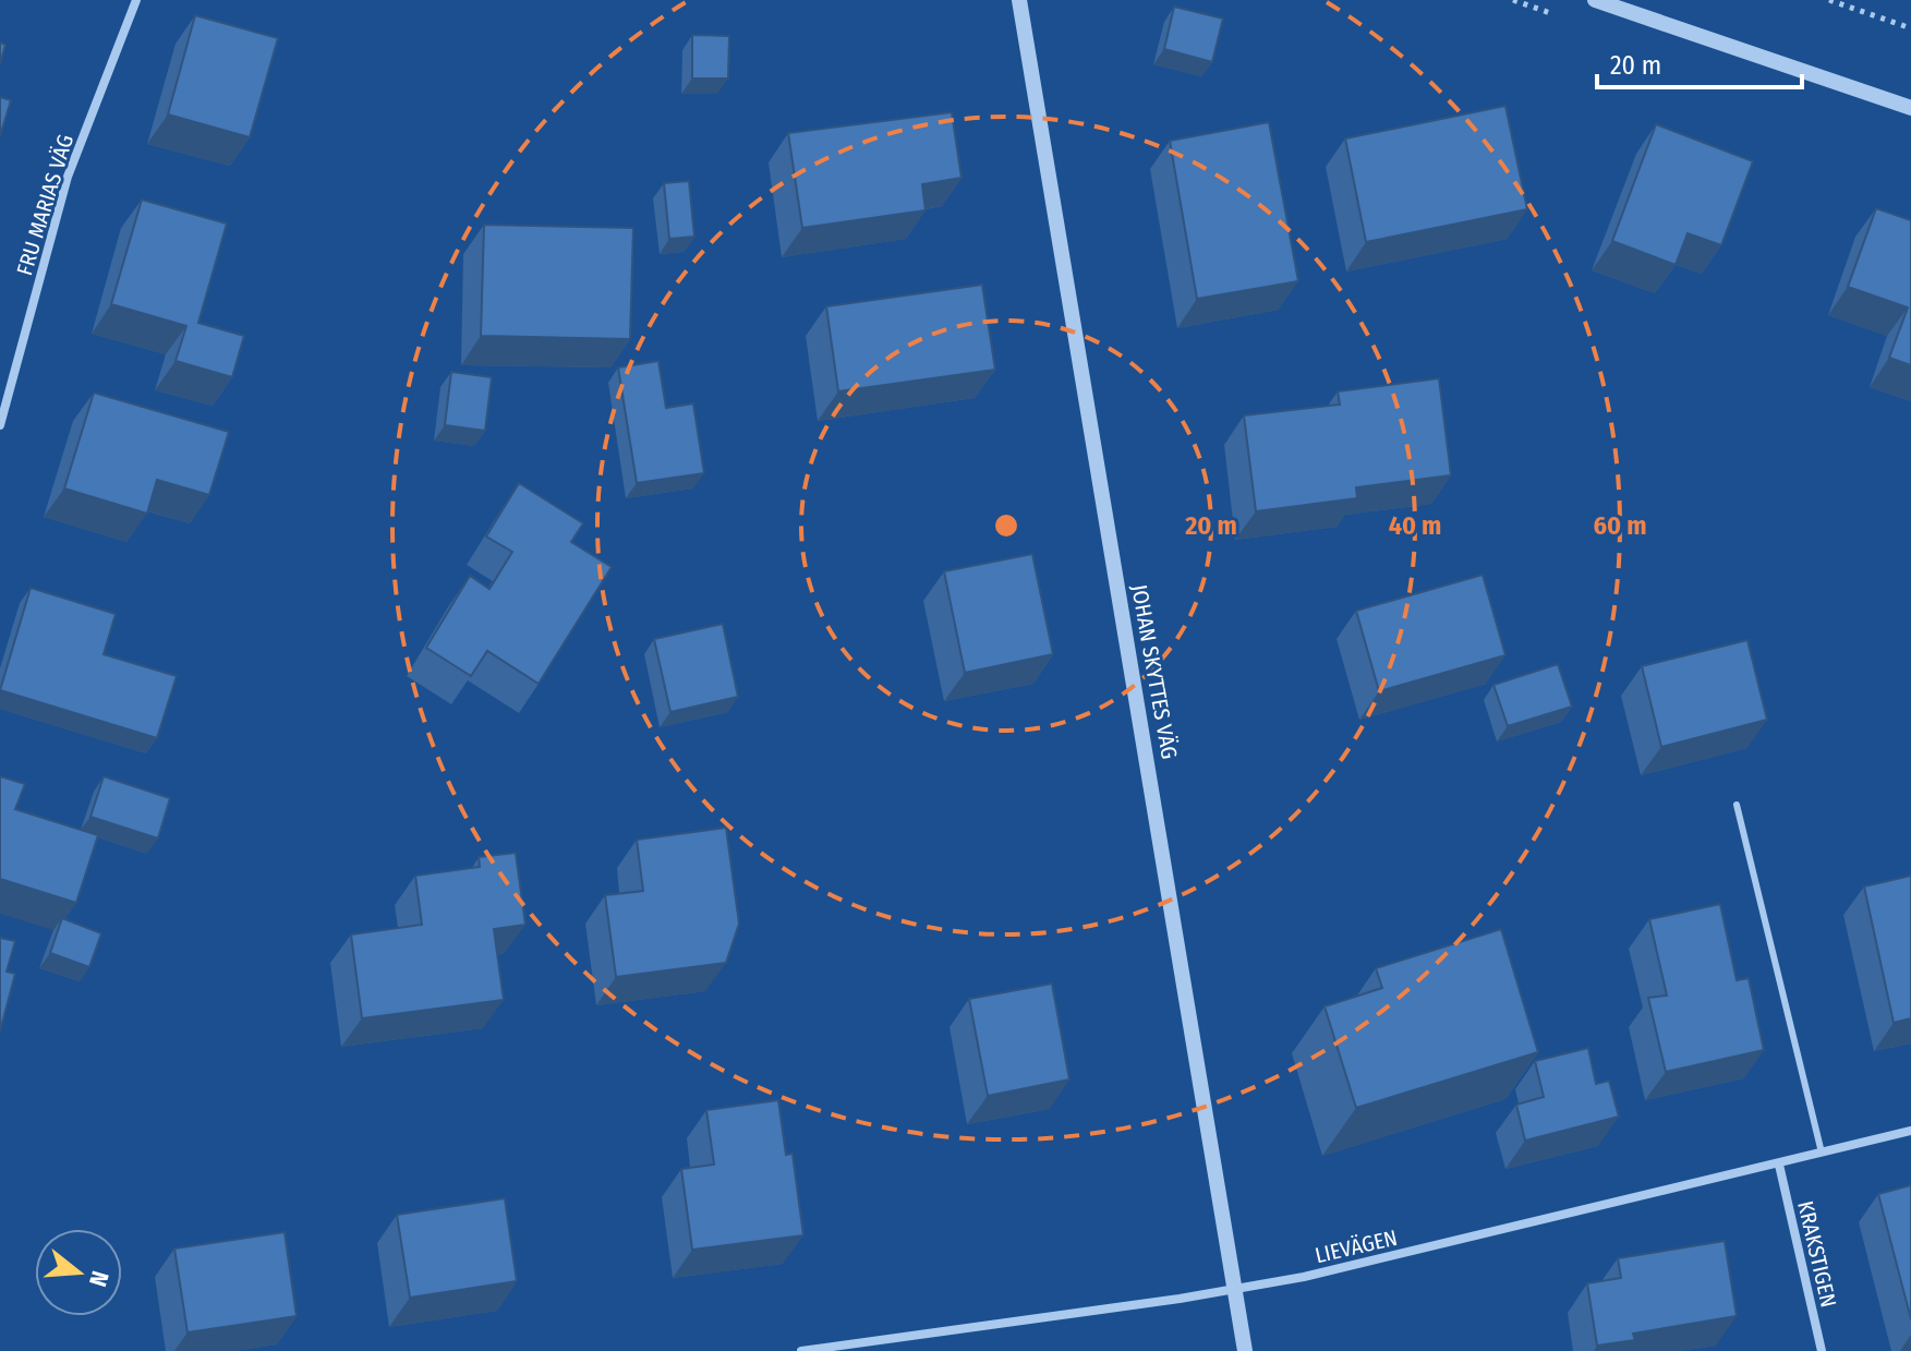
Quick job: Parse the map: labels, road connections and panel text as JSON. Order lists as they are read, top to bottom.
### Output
{
  "streets": {
    "street": [
      "FRU MARIAS VÄG",
      "JOHAN SKYTTES VÄG",
      "LIEVÄGEN",
      "KRAKSTIGEN"
    ]
  },
  "crossings": [
    ["JOHAN SKYTTES VÄG", "LIEVÄGEN"],
    ["LIEVÄGEN", "KRAKSTIGEN"]
  ],
  "scale_bar": "20 m",
  "north": "right",
  "rings": ["20 m", "40 m", "60 m"]
}
